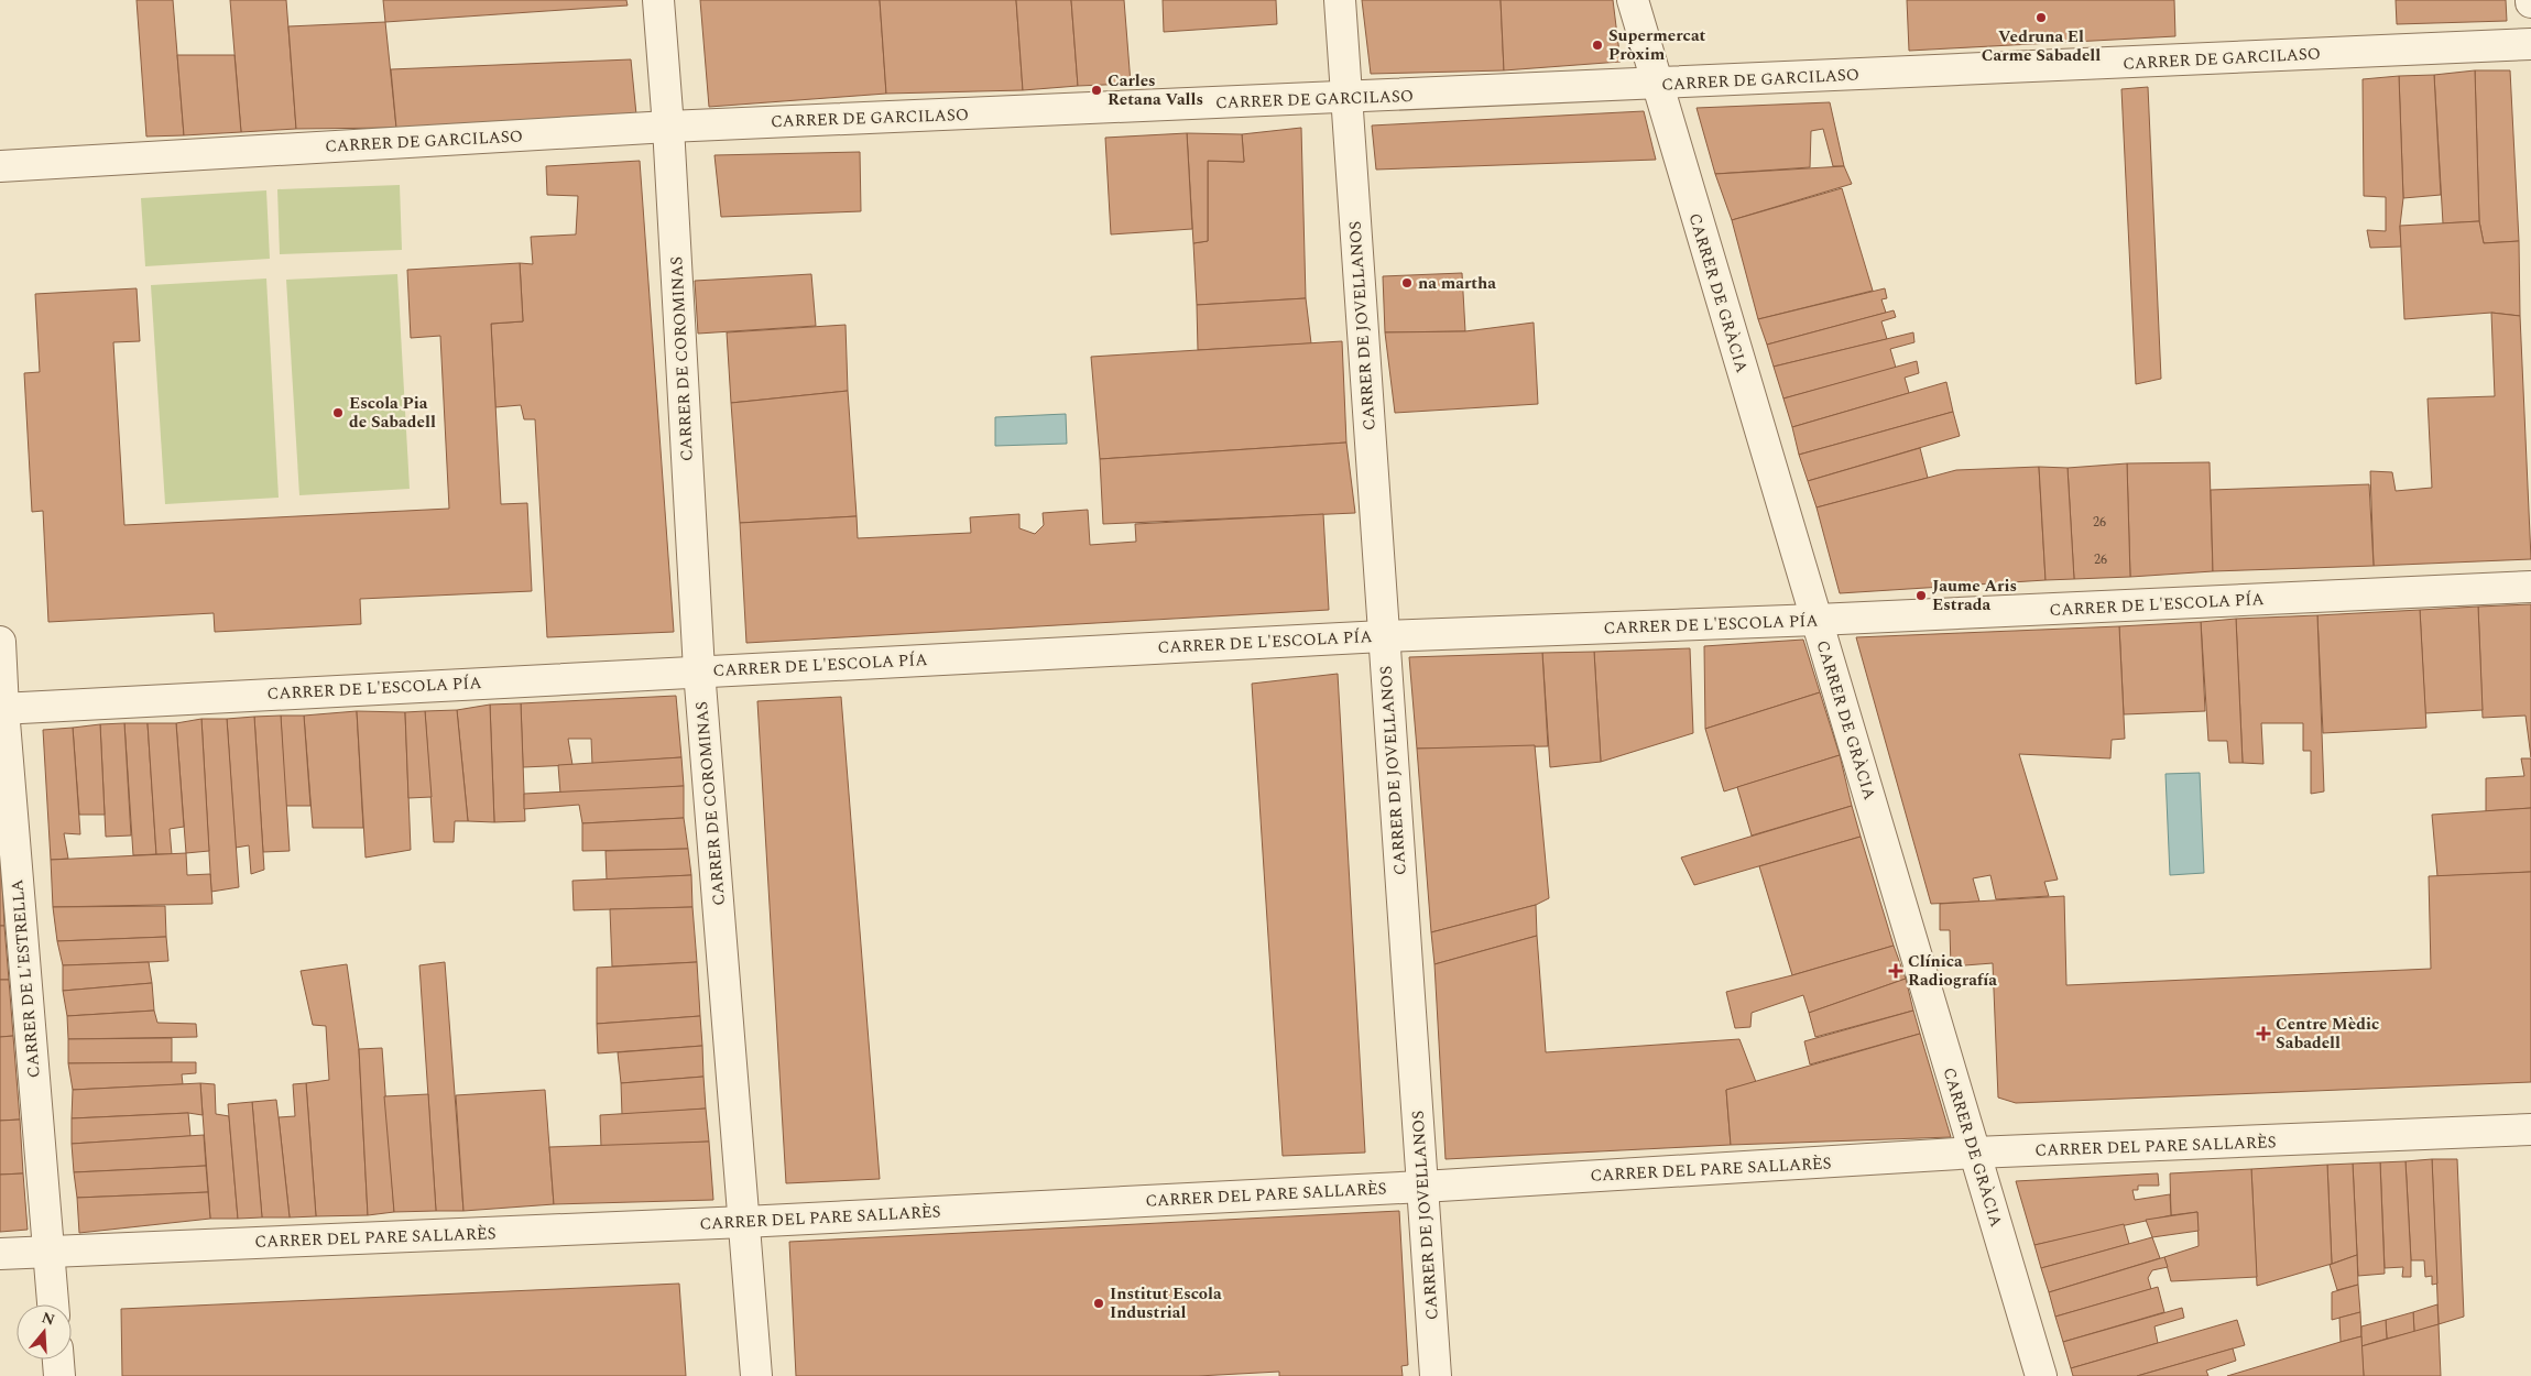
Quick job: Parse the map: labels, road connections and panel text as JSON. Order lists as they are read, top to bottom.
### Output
{
  "streets": {
    "street": [
      "CARRER DE GARCILASO",
      "CARRER DE GRÀCIA",
      "CARRER DE JOVELLANOS",
      "CARRER DE COROMINAS",
      "CARRER DE L'ESCOLA PÍA",
      "CARRER DE L'ESTRELLA",
      "CARRER DEL PARE SALLARÈS"
    ]
  },
  "crossings": [
    ["CARRER DE GARCILASO", "CARRER DE GRÀCIA"],
    ["CARRER DE GARCILASO", "CARRER DE JOVELLANOS"],
    ["CARRER DE GARCILASO", "CARRER DE COROMINAS"],
    ["CARRER DE GRÀCIA", "CARRER DE L'ESCOLA PÍA"],
    ["CARRER DE GRÀCIA", "CARRER DEL PARE SALLARÈS"],
    ["CARRER DE JOVELLANOS", "CARRER DE L'ESCOLA PÍA"],
    ["CARRER DE JOVELLANOS", "CARRER DEL PARE SALLARÈS"],
    ["CARRER DE COROMINAS", "CARRER DE L'ESCOLA PÍA"],
    ["CARRER DE COROMINAS", "CARRER DEL PARE SALLARÈS"],
    ["CARRER DE L'ESCOLA PÍA", "CARRER DE L'ESTRELLA"],
    ["CARRER DE L'ESTRELLA", "CARRER DEL PARE SALLARÈS"]
  ],
  "places": {
    "other": [
      "Vedruna El Carme Sabadell",
      "Supermercat Pròxim",
      "Carles Retana Valls",
      "na martha",
      "Escola Pia de Sabadell",
      "Jaume Aris Estrada",
      "Institut Escola Industrial"
    ],
    "health": ["Clínica Radiografía", "Centre Mèdic Sabadell"]
  },
  "house_numbers": ["26", "26"],
  "north": "top"
}
